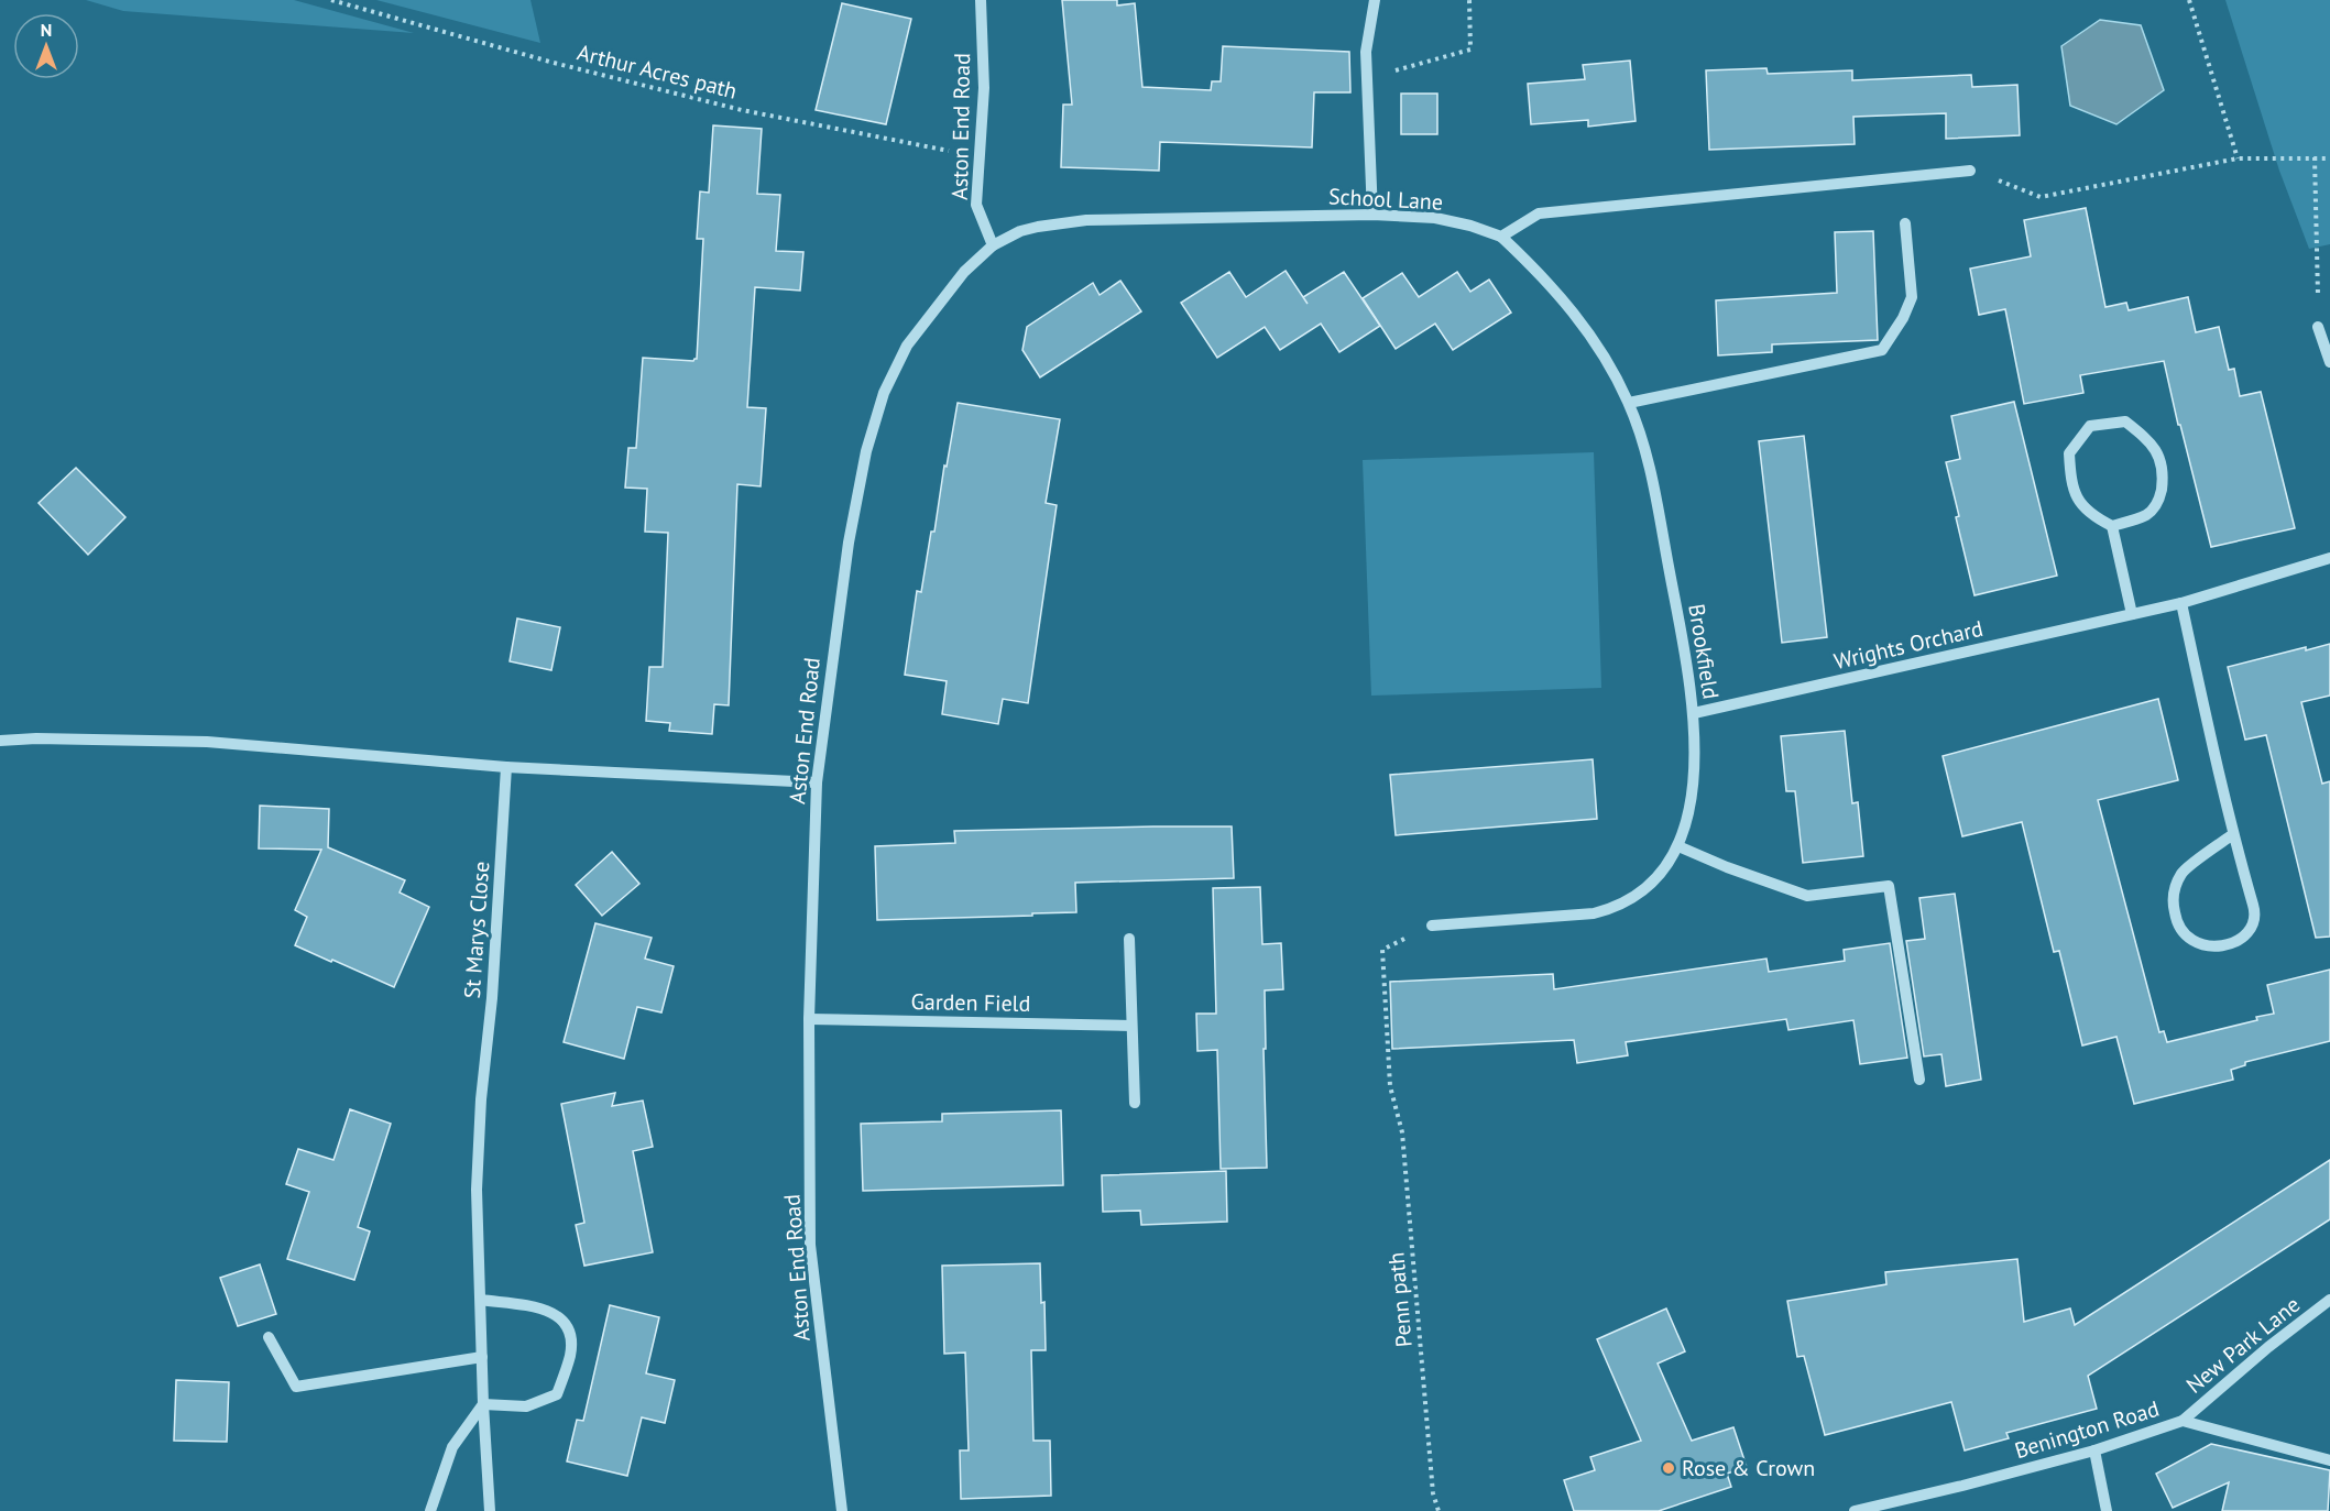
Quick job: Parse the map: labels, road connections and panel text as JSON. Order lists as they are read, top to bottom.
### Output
{
  "streets": {
    "street": [
      "Aston End Road",
      "School Lane",
      "Wrights Orchard",
      "Brookfield",
      "St Marys Close",
      "Garden Field",
      "New Park Lane",
      "Benington Road"
    ],
    "path": ["Arthur Acres path", "Penn path"]
  },
  "crossings": [
    ["Arthur Acres path", "Aston End Road"],
    ["Aston End Road", "School Lane"],
    ["Aston End Road", "Garden Field"],
    ["School Lane", "Brookfield"],
    ["Wrights Orchard", "Brookfield"],
    ["Brookfield", "Penn path"],
    ["New Park Lane", "Benington Road"]
  ],
  "places": ["Rose & Crown"],
  "north": "top"
}
